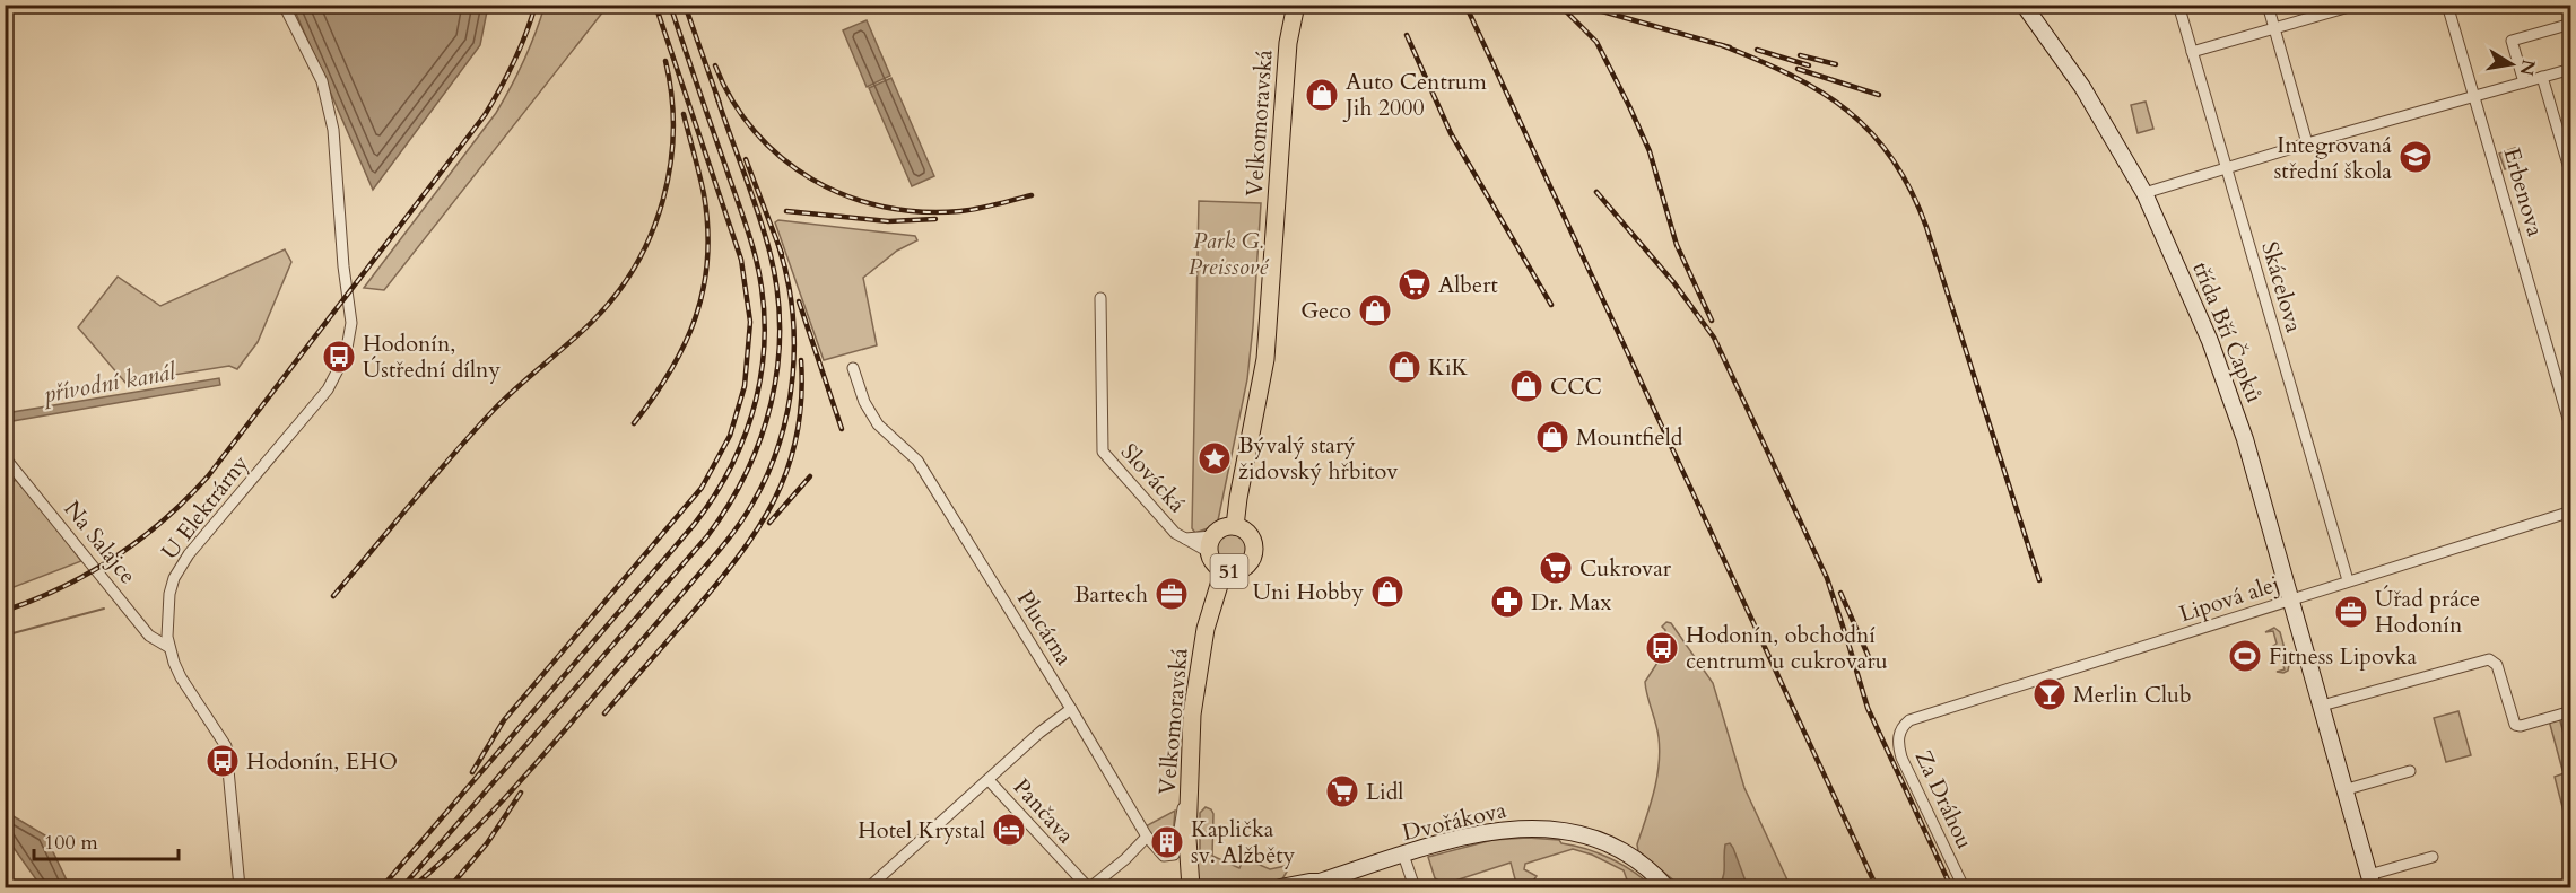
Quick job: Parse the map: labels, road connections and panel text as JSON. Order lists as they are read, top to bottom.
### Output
{
  "streets": {
    "main road": ["Velkomoravská", "51"],
    "street": [
      "Erbenova",
      "Skácelova",
      "třída Bří Čapků",
      "Slovácká",
      "U Elektrárny",
      "Na Salajce",
      "Lipová alej",
      "Plucárna",
      "Za Dráhou",
      "Pančava",
      "Dvořákova"
    ]
  },
  "crossings": [
    ["Velkomoravská", "Slovácká"],
    ["Velkomoravská", "51"],
    ["Velkomoravská", "Plucárna"],
    ["Skácelova", "Lipová alej"],
    ["třída Bří Čapků", "Lipová alej"],
    ["Slovácká", "51"],
    ["U Elektrárny", "Na Salajce"],
    ["Lipová alej", "Za Dráhou"],
    ["Plucárna", "Pančava"]
  ],
  "water": ["přívodní kanál"],
  "parks": ["Park G. Preissové"],
  "places": {
    "shop": [
      "Auto Centrum Jih 2000",
      "Geco",
      "KiK",
      "CCC",
      "Mountfield",
      "Uni Hobby"
    ],
    "school or university": ["Integrovaná střední škola"],
    "supermarket": ["Albert", "Cukrovar", "Lidl"],
    "bus stop": ["Hodonín, Ústřední dílny", "Hodonín, obchodní centrum u cukrovaru", "Hodonín, EHO"],
    "place": ["Bývalý starý židovský hřbitov"],
    "office": ["Bartech", "Úřad práce Hodonín"],
    "pharmacy": ["Dr. Max"],
    "sports": ["Fitness Lipovka"],
    "bar": ["Merlin Club"],
    "hotel": ["Hotel Krystal"],
    "building": ["Kaplička sv. Alžběty"]
  },
  "scale_bar": "100 m",
  "north": "right"
}
